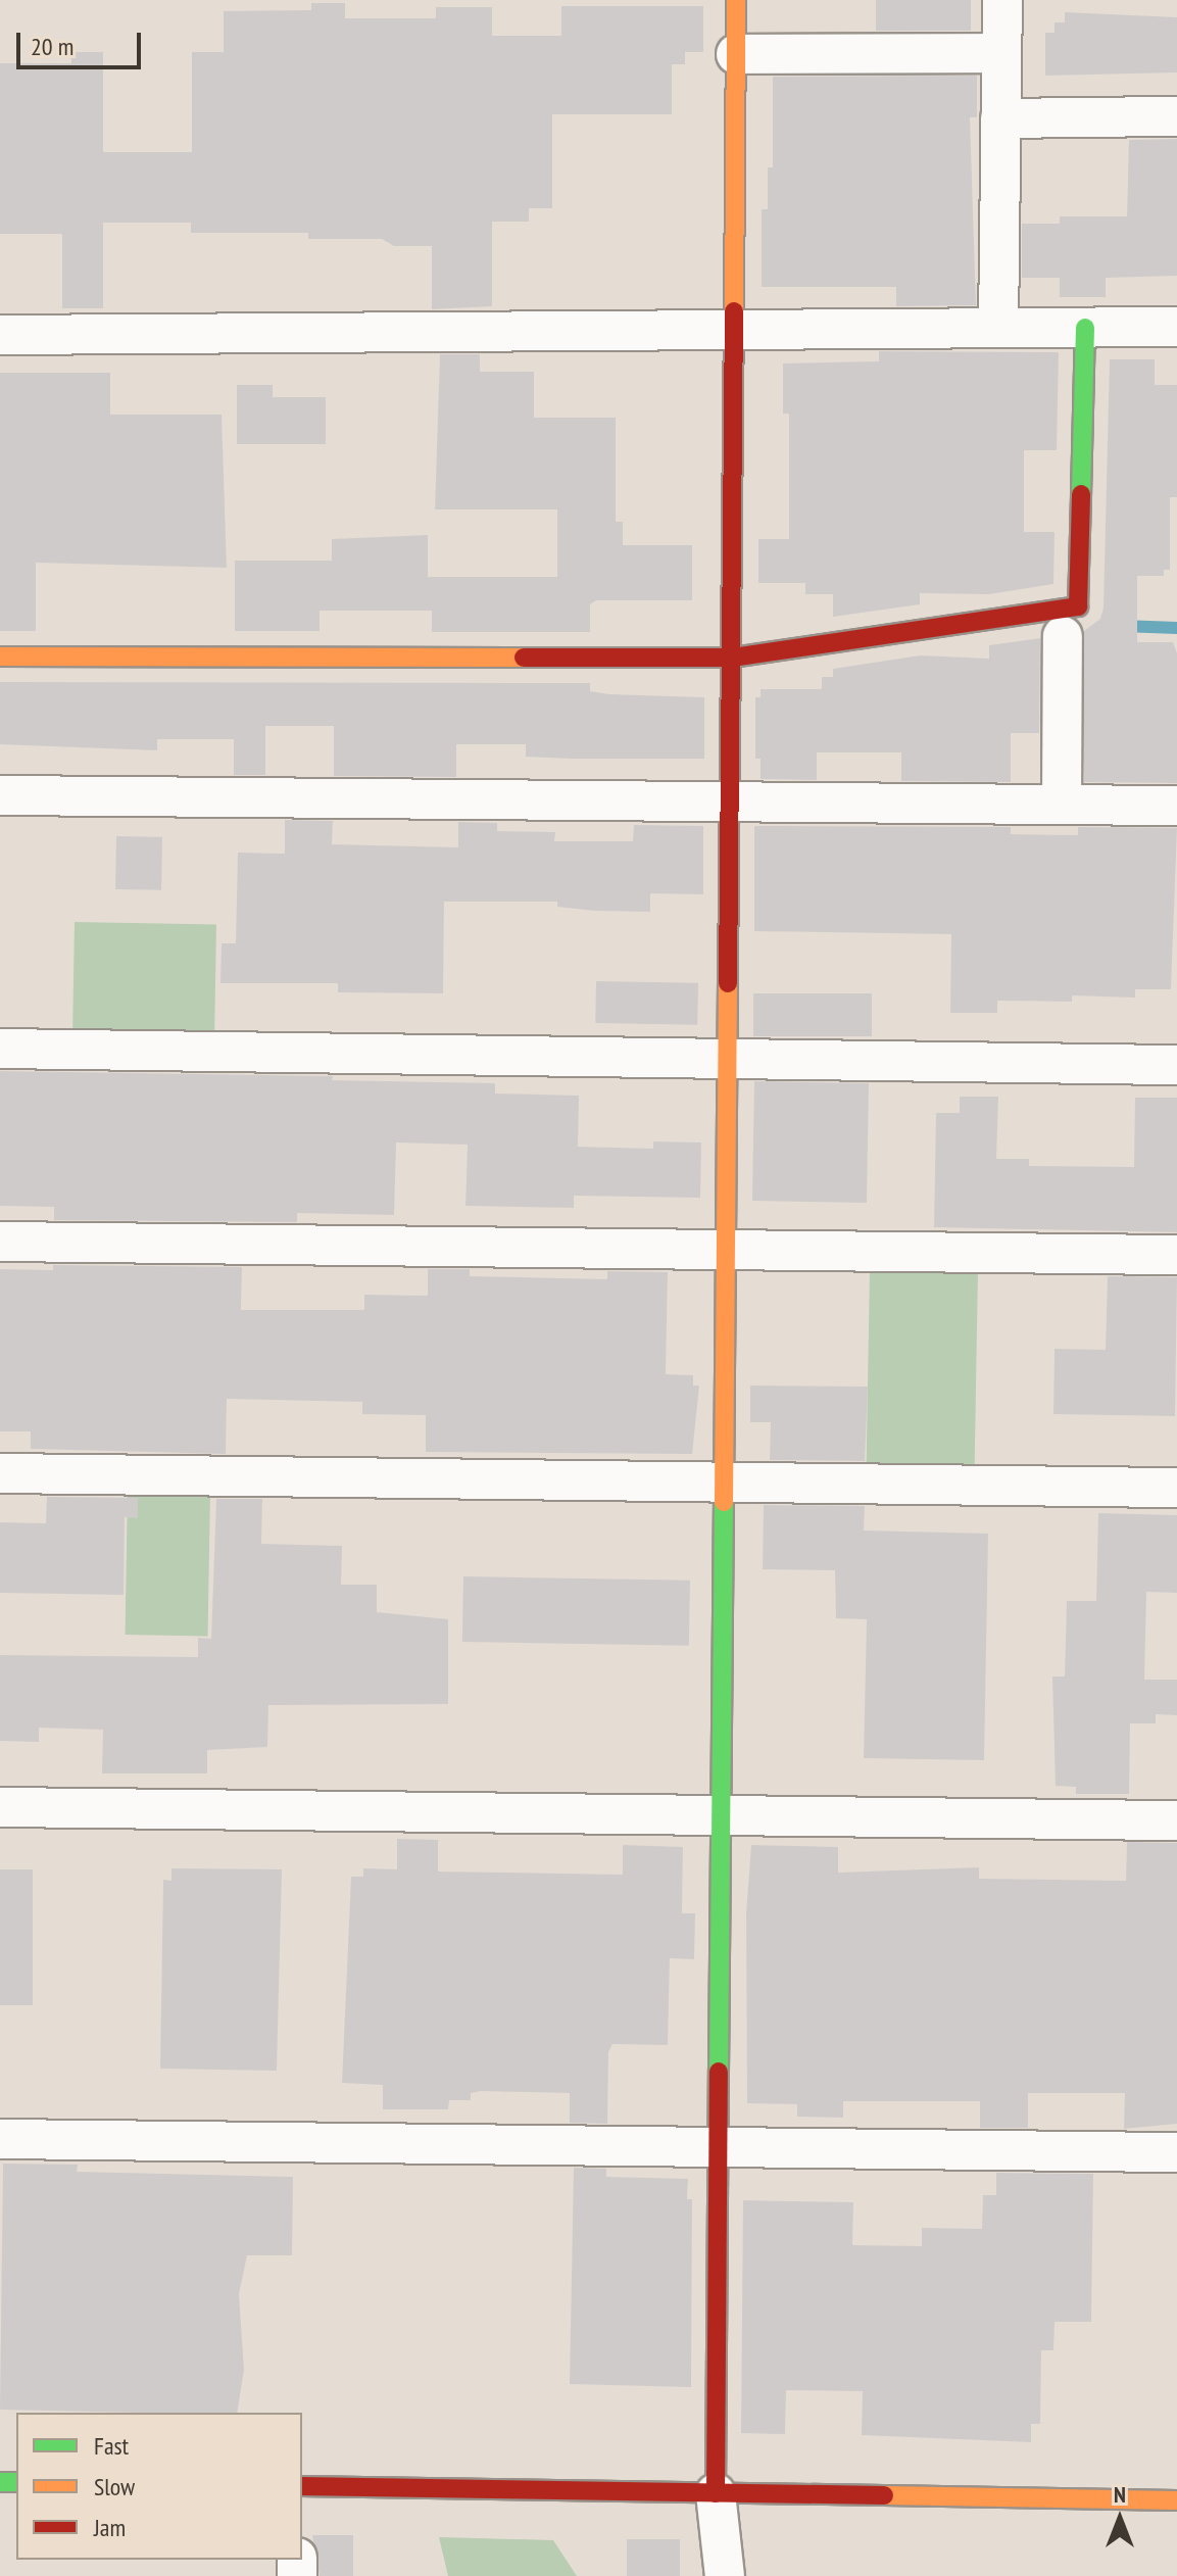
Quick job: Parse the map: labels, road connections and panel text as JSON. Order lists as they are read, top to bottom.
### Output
{
  "legend": ["Fast", "Slow", "Jam"],
  "scale_bar": "20 m",
  "north": "top"
}
